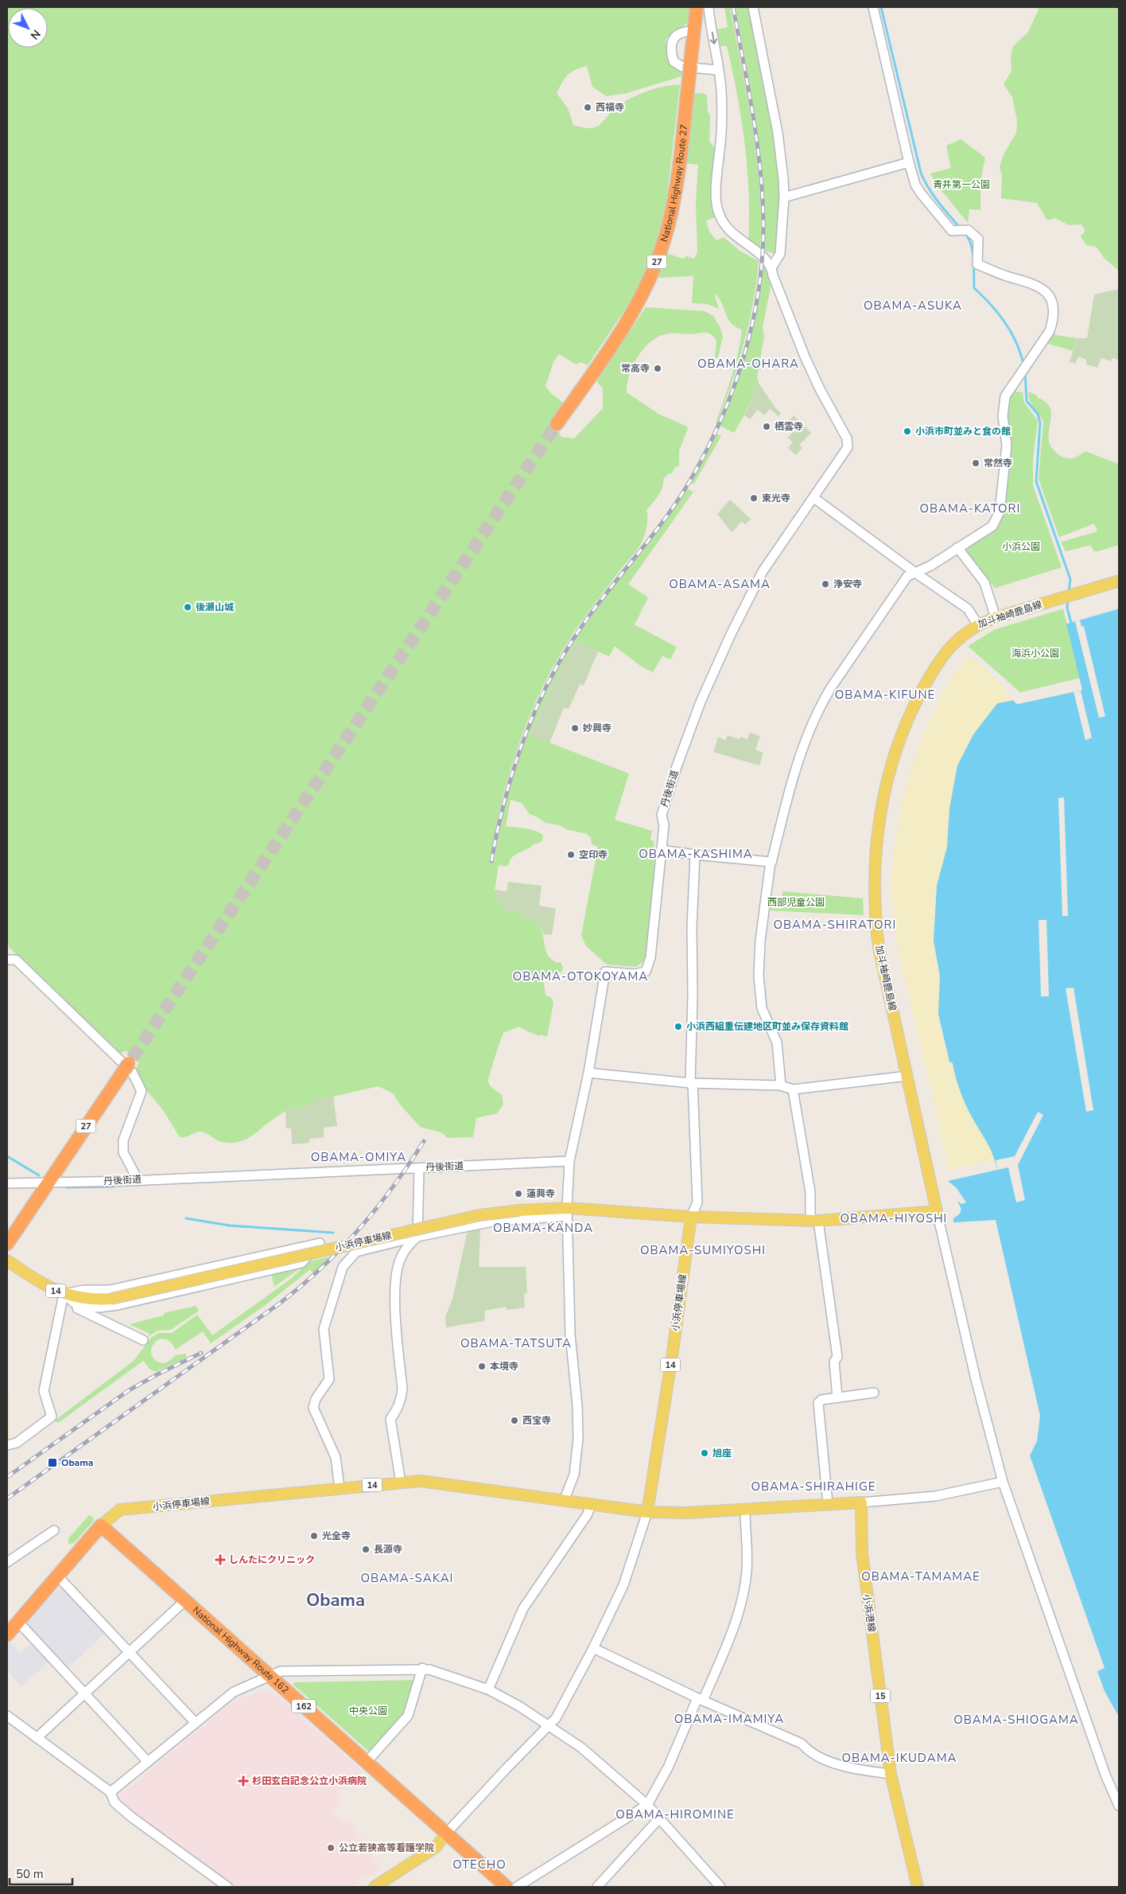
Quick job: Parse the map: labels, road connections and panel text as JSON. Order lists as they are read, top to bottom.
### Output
{
  "streets": {
    "highway": [
      "National Highway Route 27",
      "27",
      "National Highway Route 162",
      "162"
    ],
    "main road": [
      "加斗袖崎鹿島線",
      "小浜停車場線",
      "14",
      "小浜港線",
      "15"
    ],
    "street": ["丹後街道"]
  },
  "crossings": [
    ["27", "丹後街道"],
    ["小浜停車場線", "National Highway Route 162"]
  ],
  "districts": [
    "OBAMA-ASUKA",
    "OBAMA-OHARA",
    "OBAMA-KATORI",
    "OBAMA-ASAMA",
    "OBAMA-KIFUNE",
    "OBAMA-KASHIMA",
    "OBAMA-SHIRATORI",
    "OBAMA-OTOKOYAMA",
    "OBAMA-OMIYA",
    "OBAMA-HIYOSHI",
    "OBAMA-KANDA",
    "OBAMA-SUMIYOSHI",
    "OBAMA-TATSUTA",
    "OBAMA-SHIRAHIGE",
    "OBAMA-TAMAMAE",
    "OBAMA-SAKAI",
    "Obama",
    "OBAMA-IMAMIYA",
    "OBAMA-SHIOGAMA",
    "OBAMA-IKUDAMA",
    "OBAMA-HIROMINE",
    "OTECHO"
  ],
  "parks": [
    "青井第一公園",
    "小浜公園",
    "海浜小公園",
    "西部児童公園",
    "中央公園"
  ],
  "places": {
    "other": [
      "西福寺",
      "常高寺",
      "栖雲寺",
      "小浜市町並みと食の館",
      "常然寺",
      "東光寺",
      "浄安寺",
      "後瀬山城",
      "妙興寺",
      "空印寺",
      "小浜西組重伝建地区町並み保存資料館",
      "蓮興寺",
      "本境寺",
      "西宝寺",
      "旭座",
      "光全寺",
      "長源寺",
      "公立若狭高等看護学院"
    ],
    "transit": ["Obama"],
    "health": ["しんたにクリニック", "杉田玄白記念公立小浜病院"]
  },
  "scale_bar": "50 m",
  "north": "bottom right"
}
